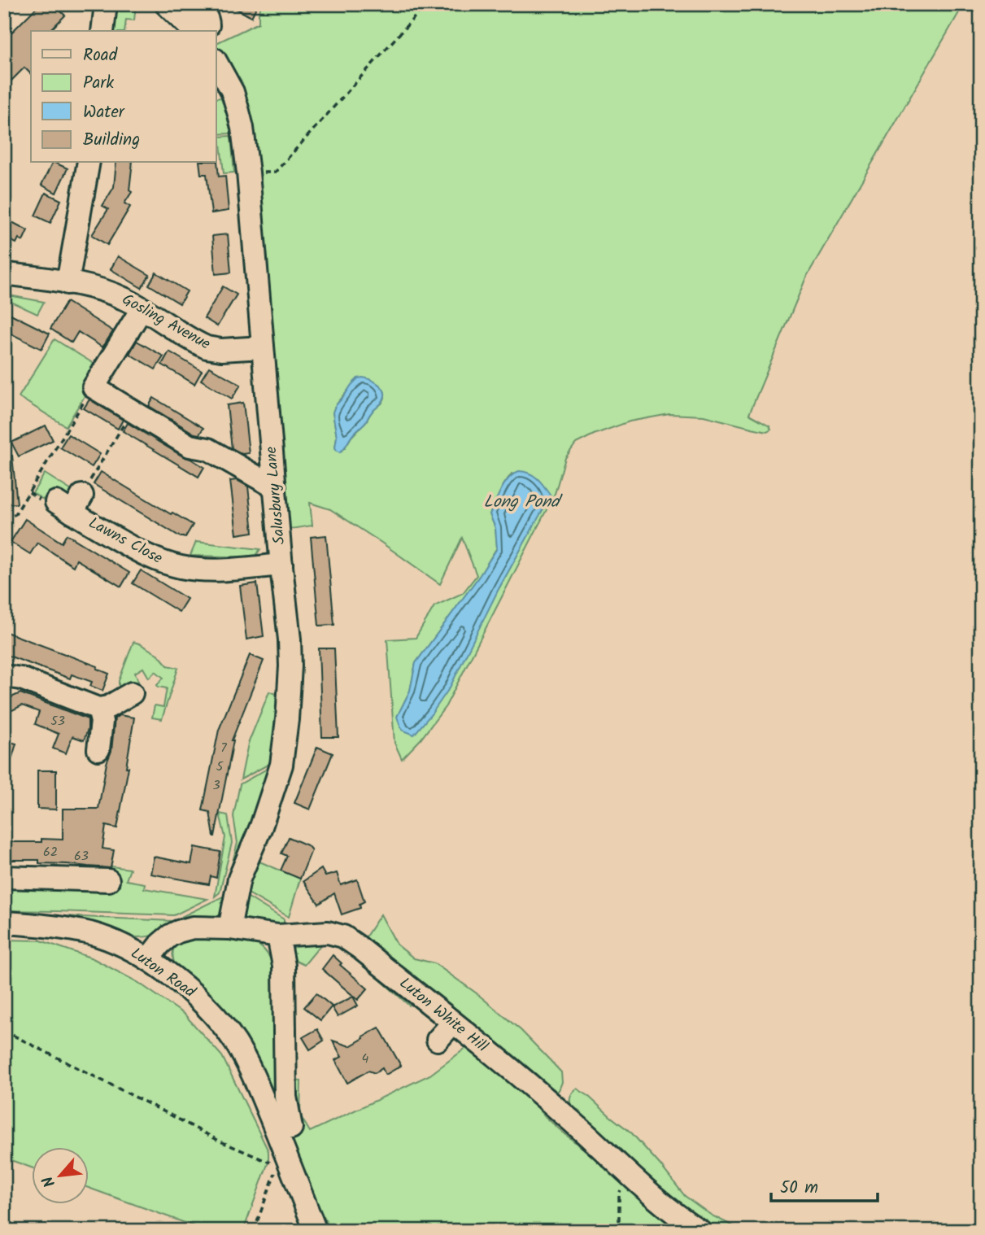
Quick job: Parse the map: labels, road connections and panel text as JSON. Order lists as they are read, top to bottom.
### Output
{
  "streets": {
    "street": [
      "Gosling Avenue",
      "Salusbury Lane",
      "Lawns Close",
      "Luton Road",
      "Luton White Hill"
    ]
  },
  "crossings": [
    ["Gosling Avenue", "Salusbury Lane"],
    ["Salusbury Lane", "Lawns Close"],
    ["Salusbury Lane", "Luton White Hill"],
    ["Luton Road", "Luton White Hill"]
  ],
  "water": ["Long Pond"],
  "house_numbers": [
    "53",
    "7",
    "5",
    "3",
    "62",
    "63",
    "4"
  ],
  "legend": [
    "Road",
    "Park",
    "Water",
    "Building"
  ],
  "scale_bar": "50 m",
  "north": "bottom left"
}
